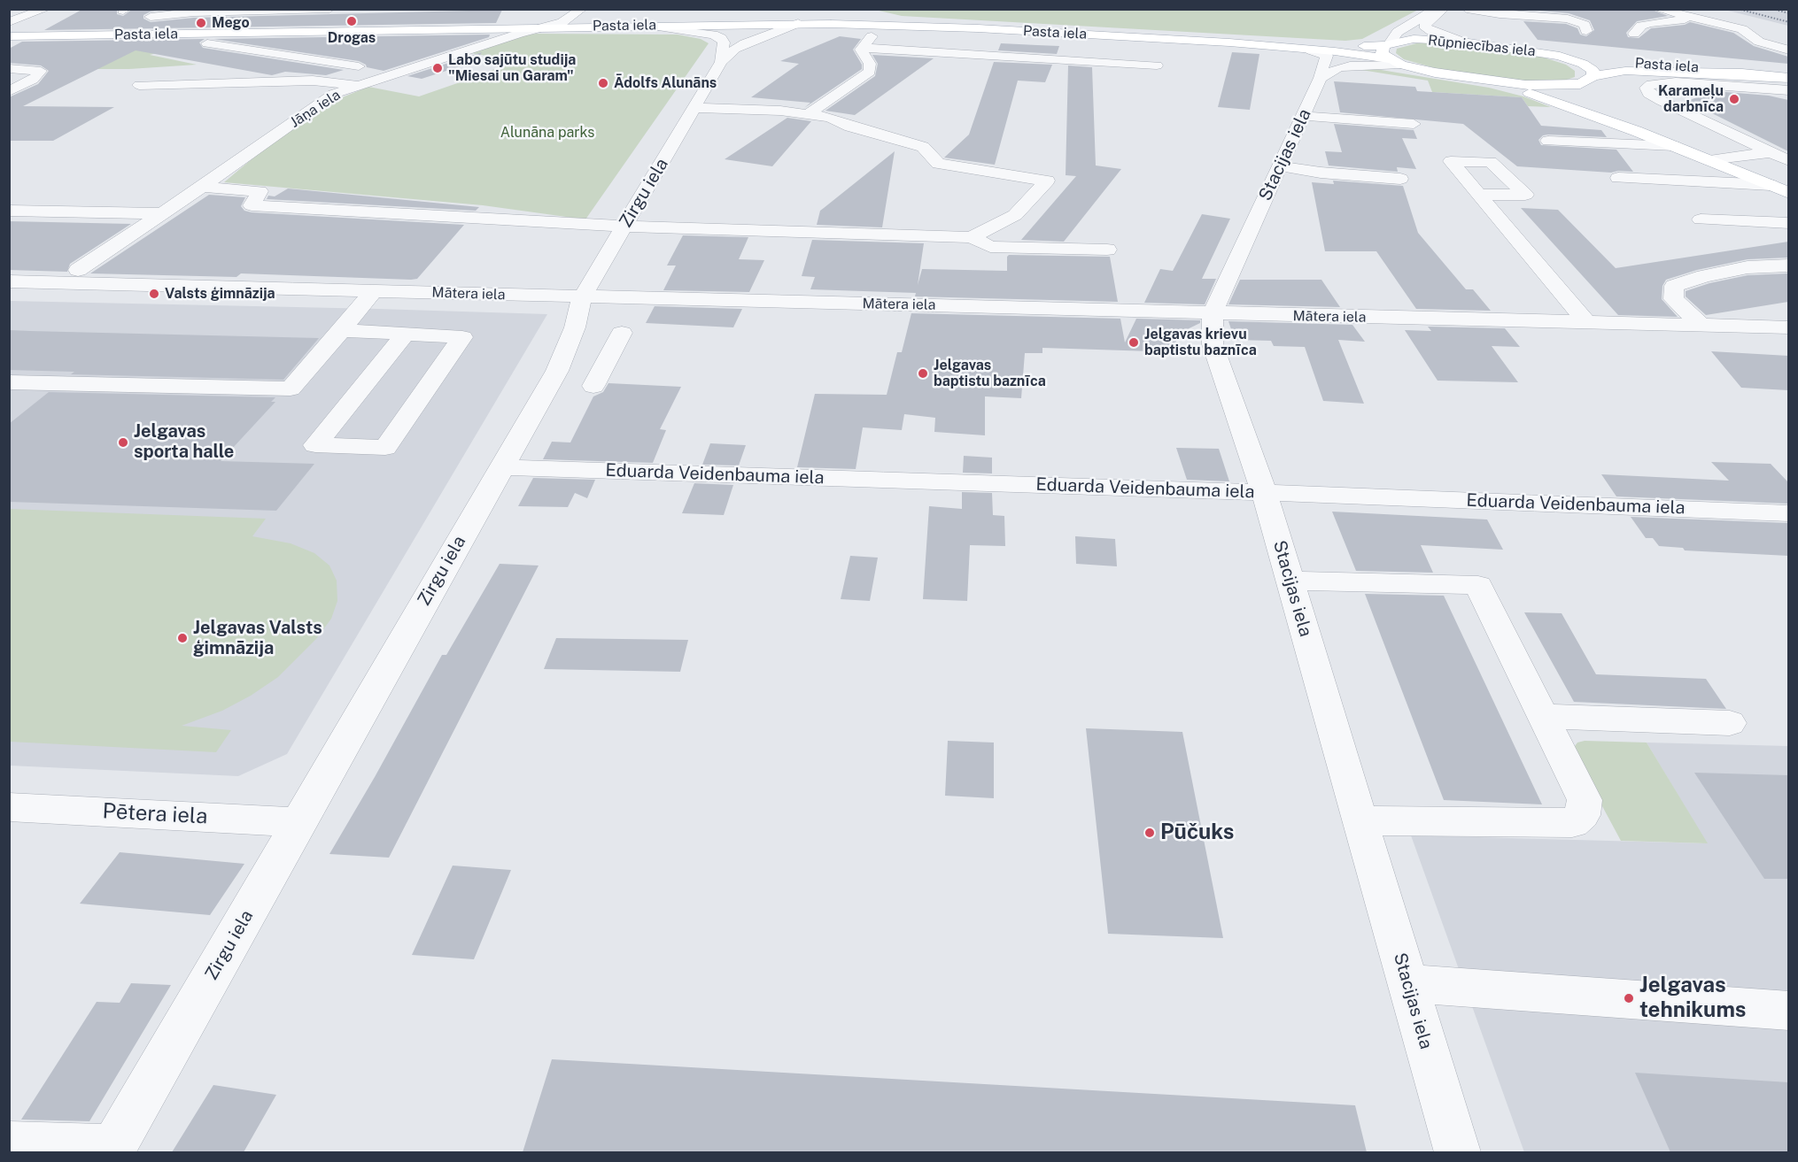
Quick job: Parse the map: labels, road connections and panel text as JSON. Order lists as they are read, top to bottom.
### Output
{
  "streets": {
    "main road": ["Pasta iela", "Rūpniecības iela"],
    "street": [
      "Jāņa iela",
      "Stacijas iela",
      "Zirgu iela",
      "Mātera iela",
      "Eduarda Veidenbauma iela",
      "Pētera iela"
    ]
  },
  "crossings": [
    ["Pasta iela", "Rūpniecības iela"],
    ["Pasta iela", "Jāņa iela"],
    ["Pasta iela", "Stacijas iela"],
    ["Pasta iela", "Zirgu iela"],
    ["Stacijas iela", "Mātera iela"],
    ["Stacijas iela", "Eduarda Veidenbauma iela"],
    ["Zirgu iela", "Mātera iela"],
    ["Zirgu iela", "Eduarda Veidenbauma iela"],
    ["Zirgu iela", "Pētera iela"]
  ],
  "parks": ["Alunāna parks"],
  "places": [
    "Drogas",
    "Mego",
    "Labo sajūtu studija \"Miesai un Garam\"",
    "Ādolfs Alunāns",
    "Karameļu darbnīca",
    "Valsts ģimnāzija",
    "Jelgavas krievu baptistu baznīca",
    "Jelgavas baptistu baznīca",
    "Jelgavas sporta halle",
    "Jelgavas Valsts ģimnāzija",
    "Pūčuks",
    "Jelgavas tehnikums"
  ]
}
